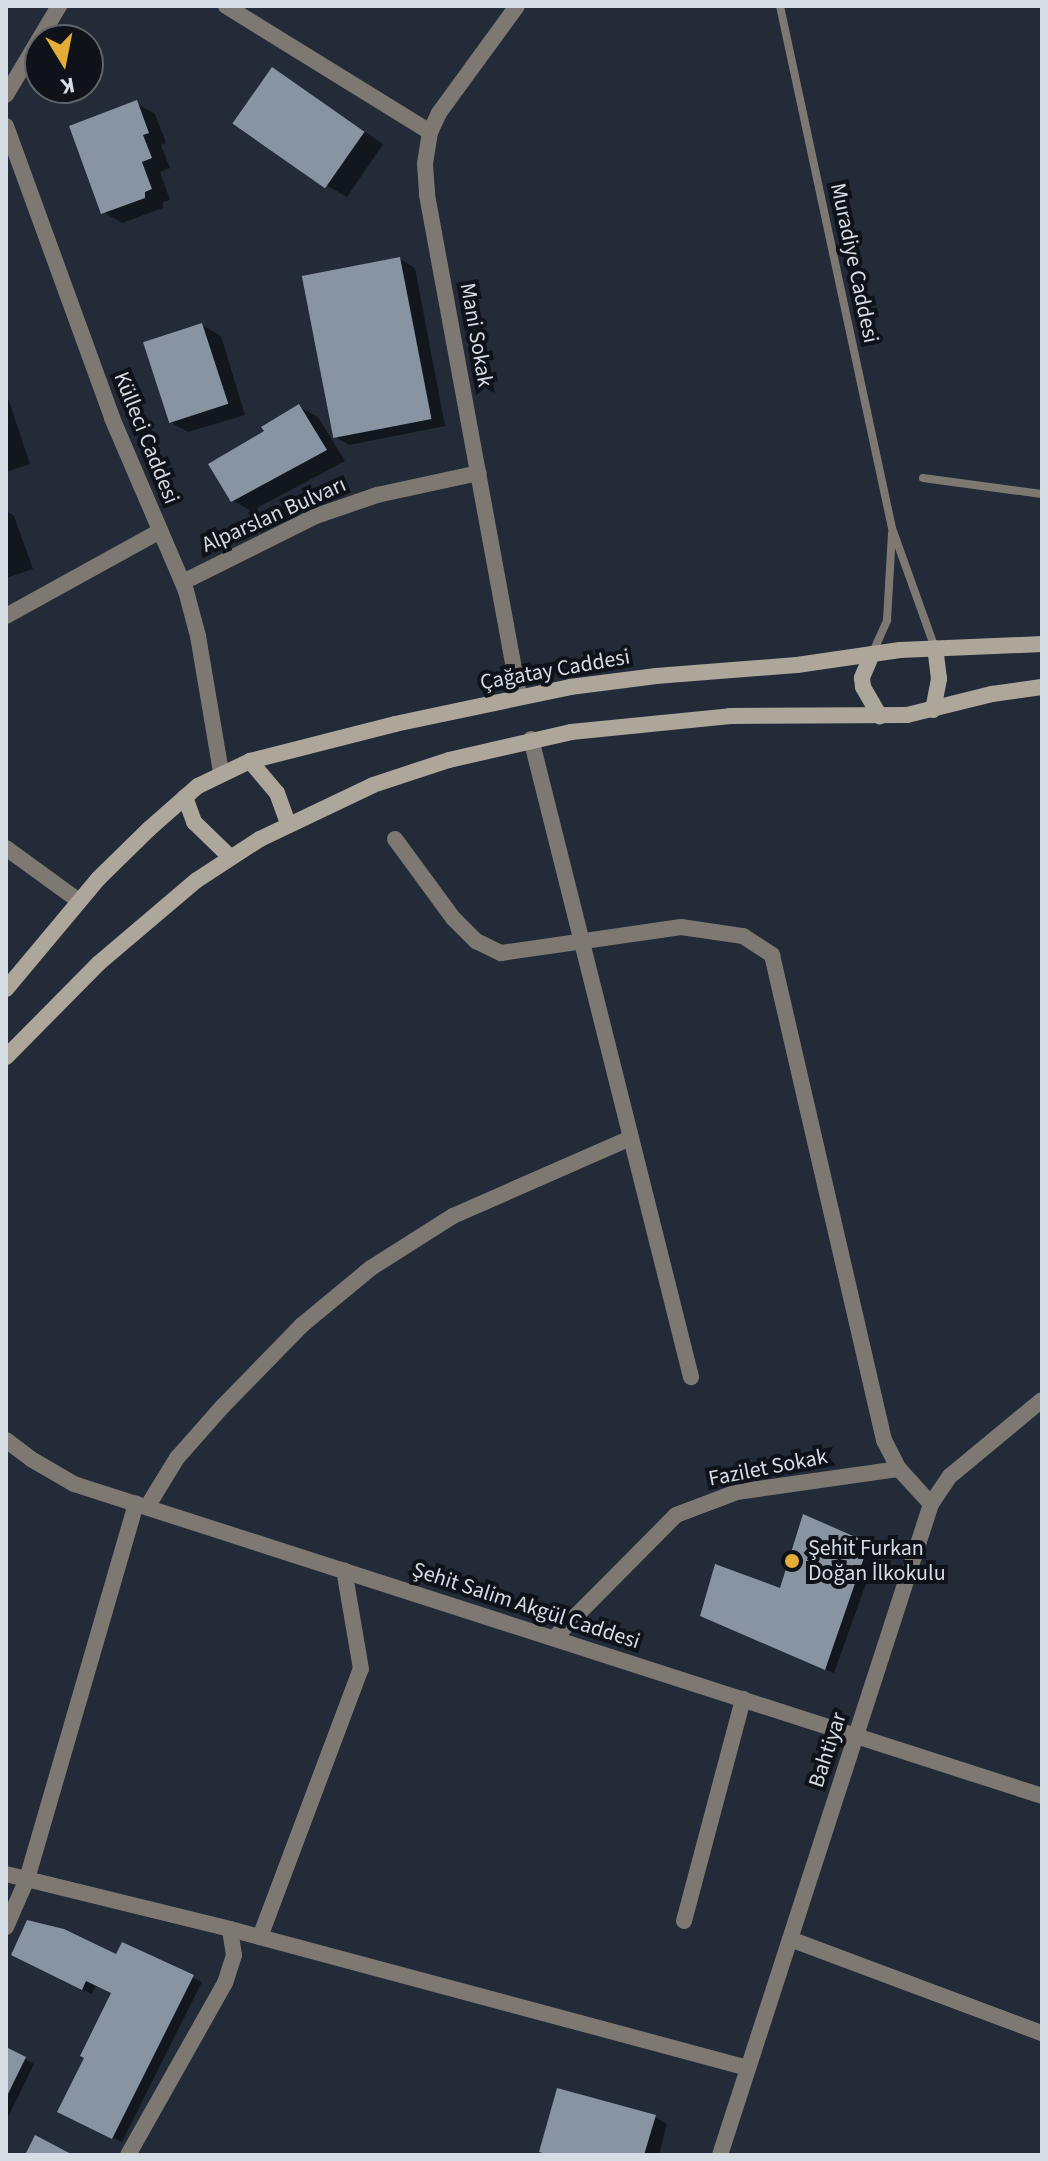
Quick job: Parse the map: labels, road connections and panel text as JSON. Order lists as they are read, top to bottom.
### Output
{
  "streets": {
    "main road": ["Çağatay Caddesi"],
    "street": [
      "Mani Sokak",
      "Külleci Caddesi",
      "Alparslan Bulvarı",
      "Fazilet Sokak",
      "Şehit Salim Akgül Caddesi",
      "Bahtiyar"
    ],
    "lane": ["Muradiye Caddesi"]
  },
  "crossings": [
    ["Muradiye Caddesi", "Çağatay Caddesi"],
    ["Mani Sokak", "Alparslan Bulvarı"],
    ["Mani Sokak", "Çağatay Caddesi"],
    ["Külleci Caddesi", "Alparslan Bulvarı"],
    ["Külleci Caddesi", "Çağatay Caddesi"],
    ["Fazilet Sokak", "Şehit Salim Akgül Caddesi"],
    ["Şehit Salim Akgül Caddesi", "Bahtiyar"]
  ],
  "places": ["Şehit Furkan Doğan İlkokulu"],
  "north": "bottom"
}
